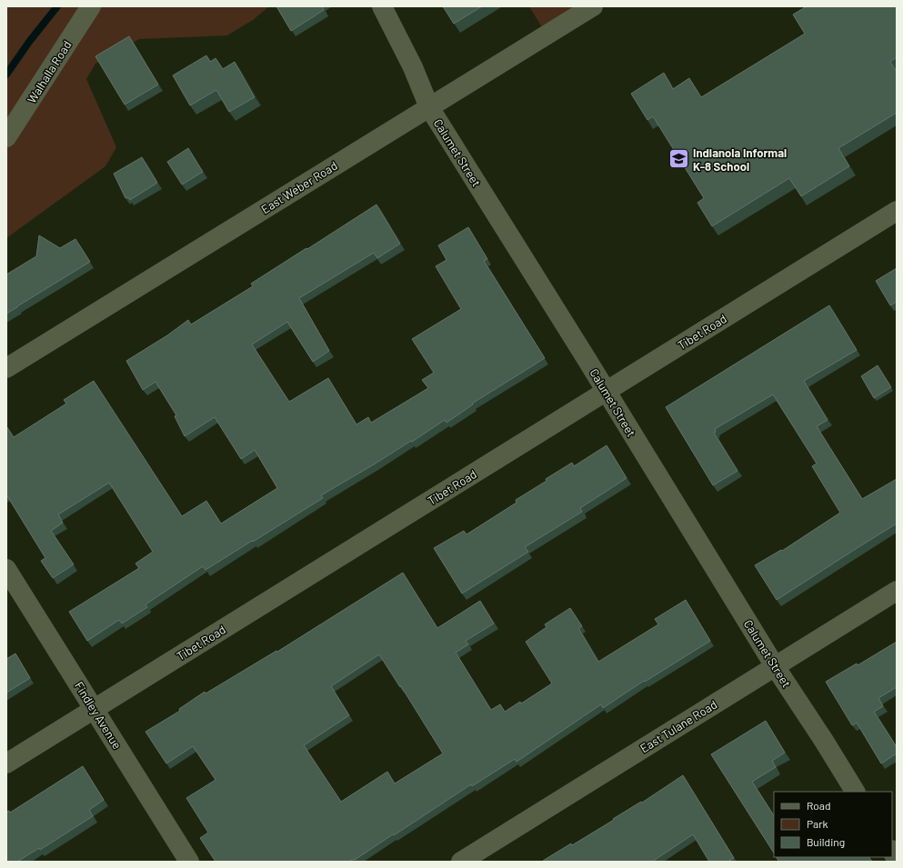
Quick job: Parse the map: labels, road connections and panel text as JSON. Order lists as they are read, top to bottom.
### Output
{
  "streets": {
    "street": [
      "Walhalla Road",
      "Calumet Street",
      "East Weber Road",
      "Tibet Road",
      "Findley Avenue",
      "East Tulane Road"
    ]
  },
  "crossings": [
    ["Calumet Street", "East Weber Road"],
    ["Calumet Street", "Tibet Road"],
    ["Calumet Street", "East Tulane Road"],
    ["Tibet Road", "Findley Avenue"]
  ],
  "places": {
    "school or university": ["Indianola Informal K-8 School"]
  },
  "legend": ["Road", "Park", "Building"]
}
